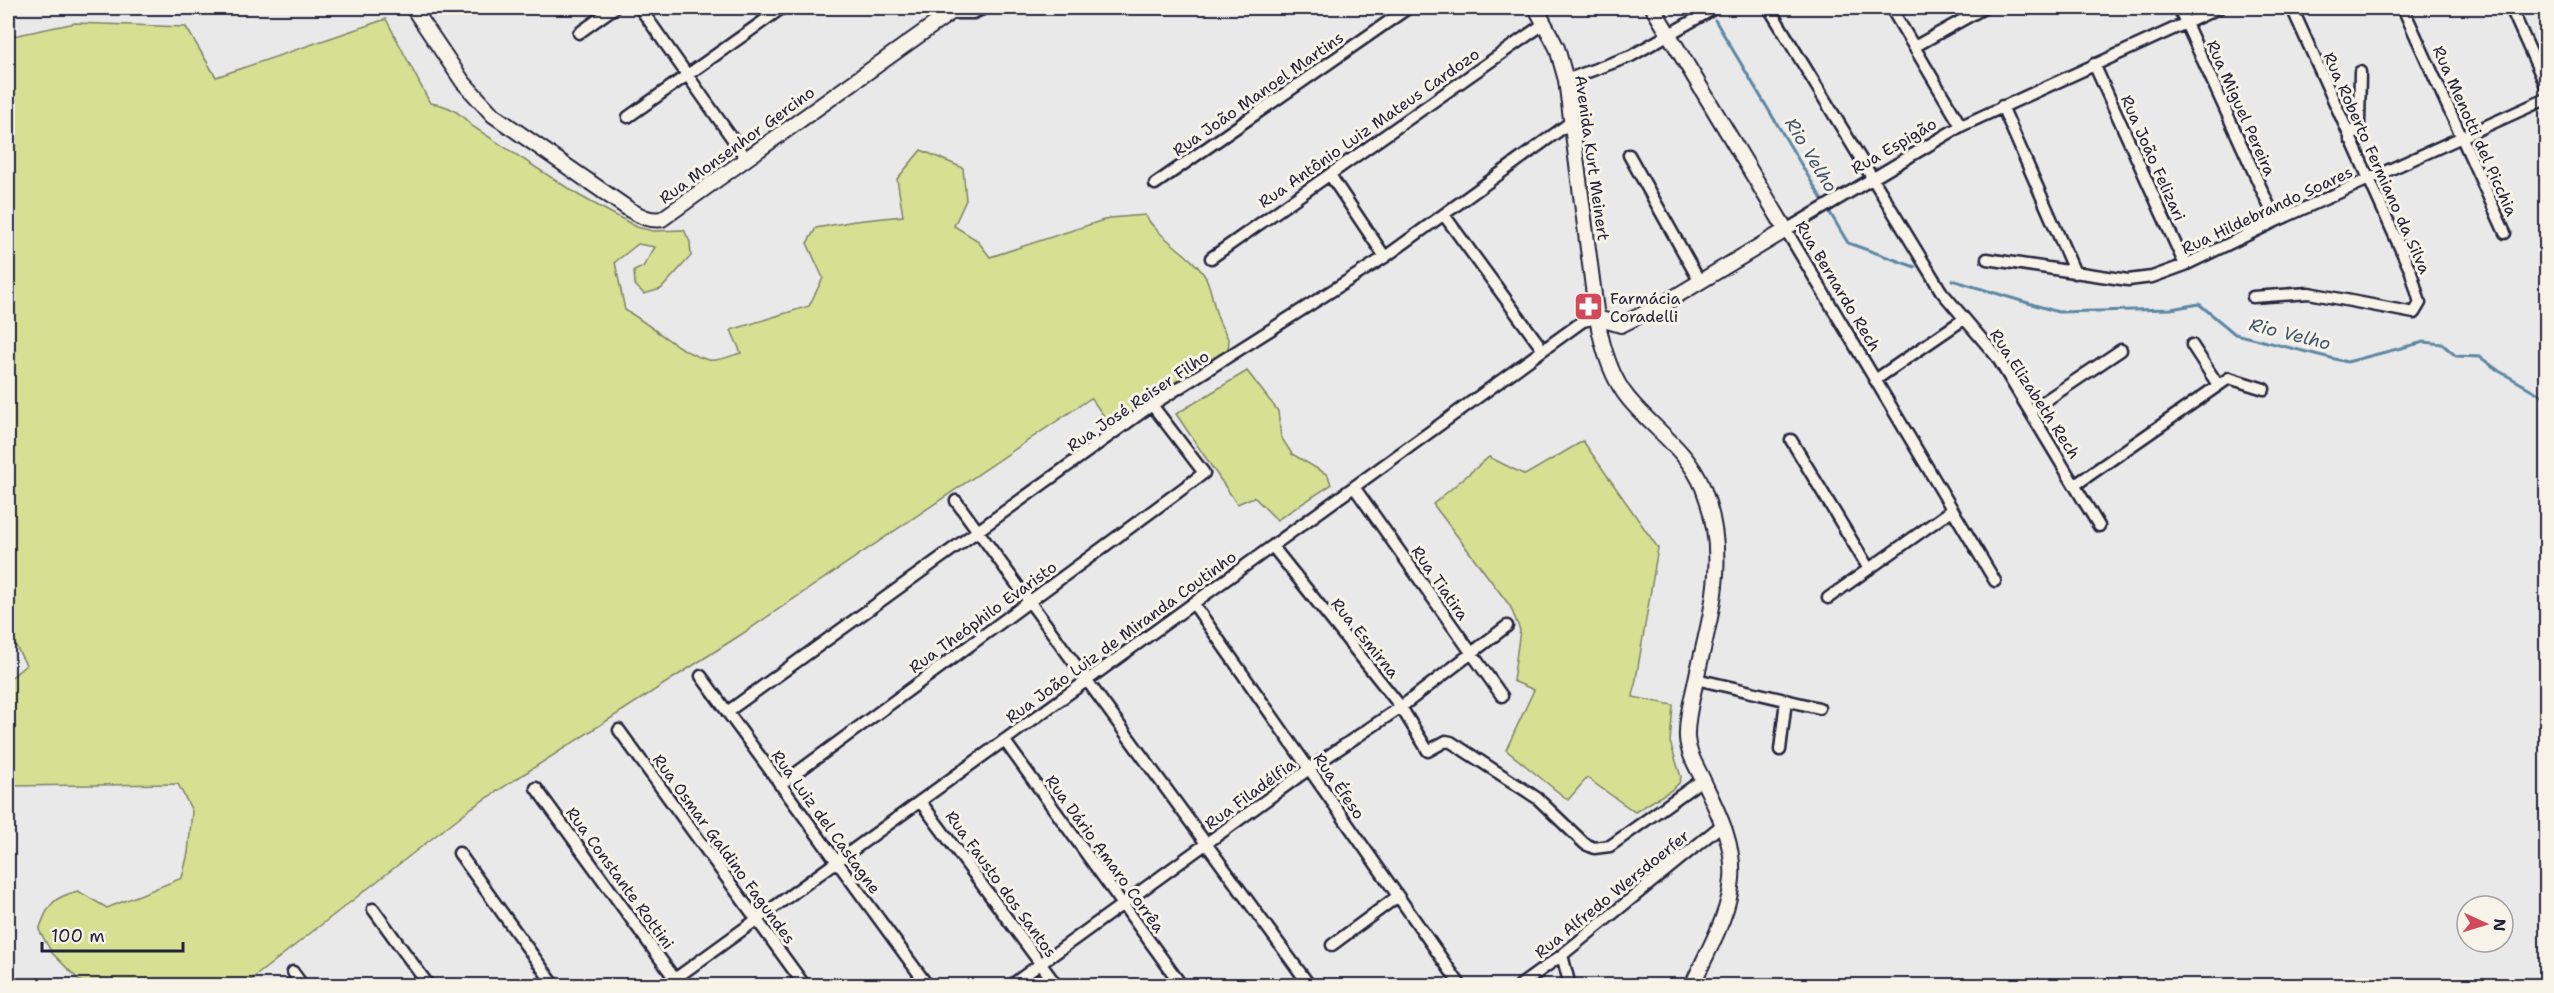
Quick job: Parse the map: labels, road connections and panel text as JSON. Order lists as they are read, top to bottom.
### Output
{
  "streets": {
    "main road": [
      "Rua Monsenhor Gercino",
      "Rua Espigão",
      "Avenida Kurt Meinert",
      "Rua Bernardo Rech"
    ],
    "street": [
      "Rua João Manoel Martins",
      "Rua Miguel Pereira",
      "Rua Antônio Luiz Mateus Cardozo",
      "Rua Menotti del Picchia",
      "Rua João Felizari",
      "Rua Roberto Fermiano da Silva",
      "Rua Hildebrando Soares",
      "Rua Elizabeth Rech",
      "Rua José Reiser Filho",
      "Rua Tiatira",
      "Rua Theóphilo Evaristo",
      "Rua João Luiz de Miranda Coutinho",
      "Rua Esmirna",
      "Rua Éfeso",
      "Rua Filadélfia",
      "Rua Luiz del Castagne",
      "Rua Osmar Galdino Fagundes",
      "Rua Dário Amaro Corrêa",
      "Rua Constante Rottini",
      "Rua Fausto dos Santos",
      "Rua Alfredo Wersdoerfer"
    ]
  },
  "crossings": [
    ["Rua Miguel Pereira", "Rua Espigão"],
    ["Rua Miguel Pereira", "Rua Hildebrando Soares"],
    ["Rua Antônio Luiz Mateus Cardozo", "Avenida Kurt Meinert"],
    ["Rua Menotti del Picchia", "Rua Hildebrando Soares"],
    ["Rua Espigão", "Rua João Felizari"],
    ["Rua Espigão", "Rua Bernardo Rech"],
    ["Rua Espigão", "Rua Elizabeth Rech"],
    ["Avenida Kurt Meinert", "Rua José Reiser Filho"],
    ["Avenida Kurt Meinert", "Rua João Luiz de Miranda Coutinho"],
    ["Rua João Felizari", "Rua Hildebrando Soares"],
    ["Rua Roberto Fermiano da Silva", "Rua Hildebrando Soares"],
    ["Rua José Reiser Filho", "Rua Theóphilo Evaristo"],
    ["Rua José Reiser Filho", "Rua Luiz del Castagne"],
    ["Rua Tiatira", "Rua João Luiz de Miranda Coutinho"],
    ["Rua Tiatira", "Rua Filadélfia"],
    ["Rua Theóphilo Evaristo", "Rua Luiz del Castagne"],
    ["Rua João Luiz de Miranda Coutinho", "Rua Esmirna"],
    ["Rua João Luiz de Miranda Coutinho", "Rua Éfeso"],
    ["Rua João Luiz de Miranda Coutinho", "Rua Luiz del Castagne"],
    ["Rua João Luiz de Miranda Coutinho", "Rua Osmar Galdino Fagundes"],
    ["Rua João Luiz de Miranda Coutinho", "Rua Dário Amaro Corrêa"],
    ["Rua João Luiz de Miranda Coutinho", "Rua Constante Rottini"],
    ["Rua João Luiz de Miranda Coutinho", "Rua Fausto dos Santos"],
    ["Rua Esmirna", "Rua Filadélfia"],
    ["Rua Éfeso", "Rua Filadélfia"],
    ["Rua Filadélfia", "Rua Dário Amaro Corrêa"],
    ["Rua Filadélfia", "Rua Fausto dos Santos"]
  ],
  "water": ["Rio Velho"],
  "places": {
    "pharmacy": ["Farmácia Coradelli"]
  },
  "scale_bar": "100 m",
  "north": "right"
}
